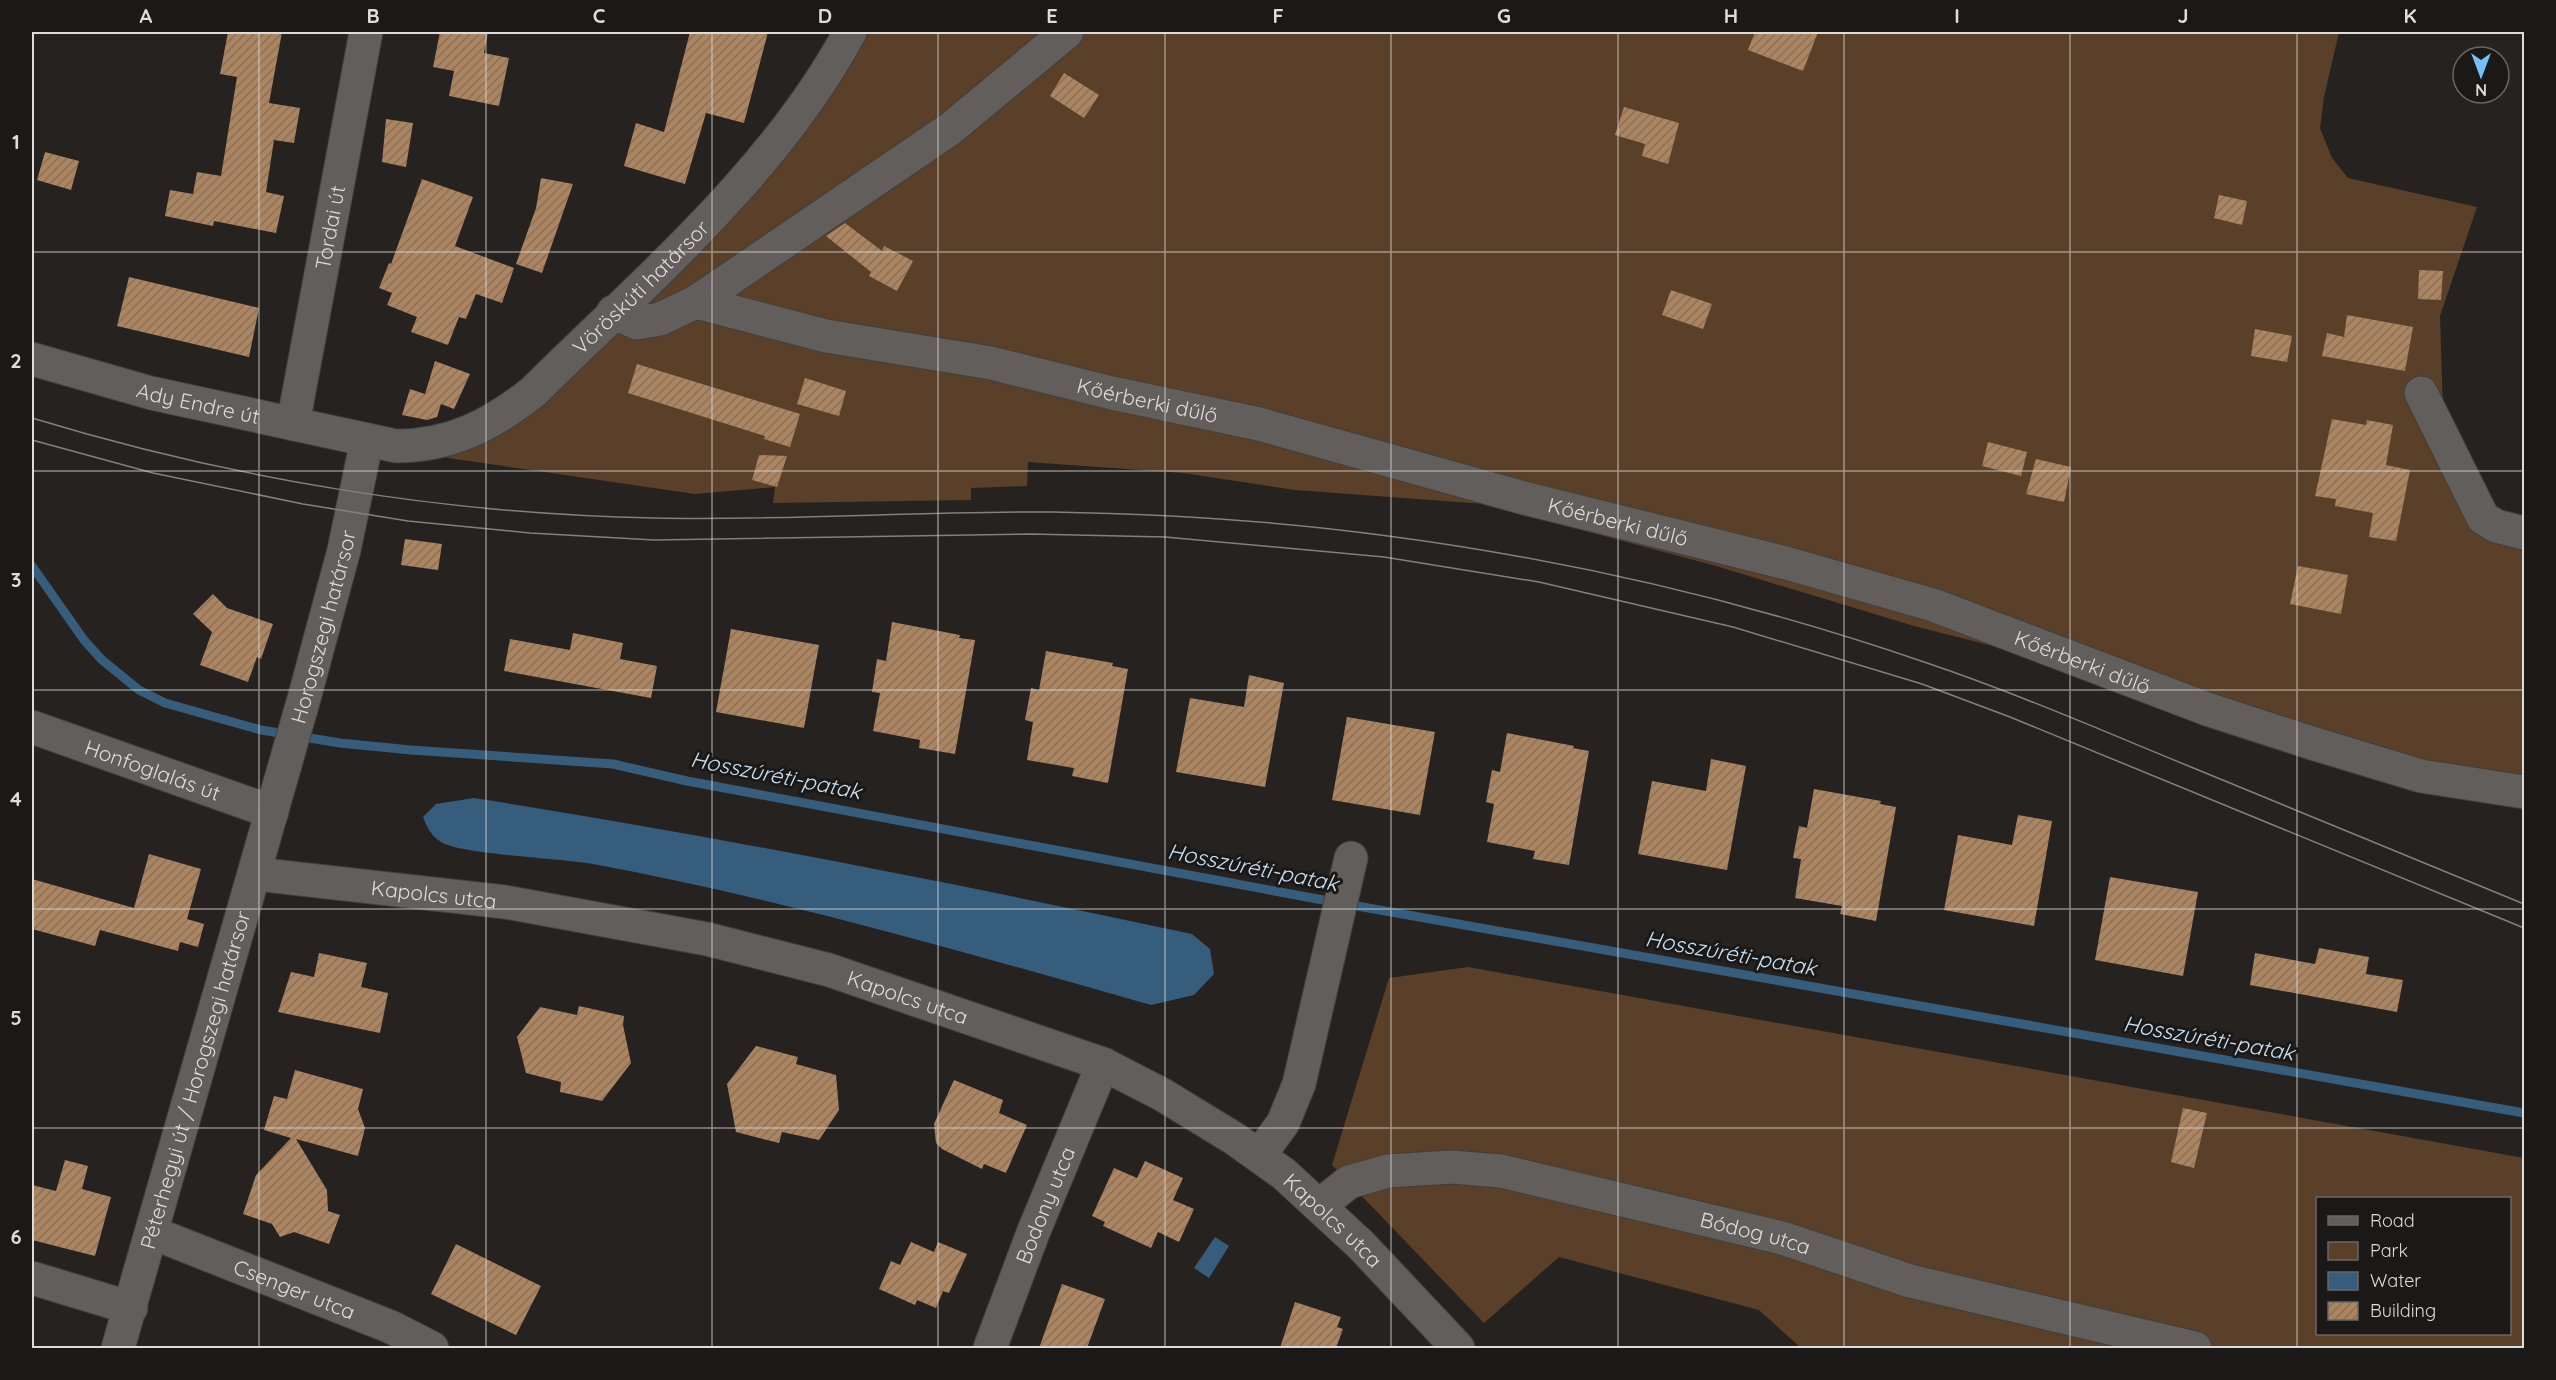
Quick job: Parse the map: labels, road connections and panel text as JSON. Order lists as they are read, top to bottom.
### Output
{
  "streets": {
    "street": [
      "Tordai út",
      "Vöröskúti határsor",
      "Kőérberki dűlő",
      "Ady Endre út",
      "Horogszegi határsor",
      "Honfoglalás út",
      "Kapolcs utca",
      "Péterhegyi út / Horogszegi határsor",
      "Bodony utca",
      "Bódog utca",
      "Csenger utca"
    ]
  },
  "crossings": [
    ["Tordai út", "Ady Endre út"],
    ["Vöröskúti határsor", "Ady Endre út"],
    ["Vöröskúti határsor", "Horogszegi határsor"],
    ["Ady Endre út", "Horogszegi határsor"],
    ["Horogszegi határsor", "Honfoglalás út"],
    ["Horogszegi határsor", "Péterhegyi út / Horogszegi határsor"],
    ["Honfoglalás út", "Péterhegyi út / Horogszegi határsor"],
    ["Kapolcs utca", "Péterhegyi út / Horogszegi határsor"],
    ["Kapolcs utca", "Bodony utca"],
    ["Kapolcs utca", "Bódog utca"],
    ["Péterhegyi út / Horogszegi határsor", "Csenger utca"]
  ],
  "water": ["Hosszúréti-patak"],
  "legend": [
    "Road",
    "Park",
    "Water",
    "Building"
  ],
  "north": "bottom",
  "grid": {
    "columns": [
      "A",
      "B",
      "C",
      "D",
      "E",
      "F",
      "G",
      "H",
      "I",
      "J",
      "K"
    ],
    "rows": [
      "1",
      "2",
      "3",
      "4",
      "5",
      "6"
    ]
  }
}
